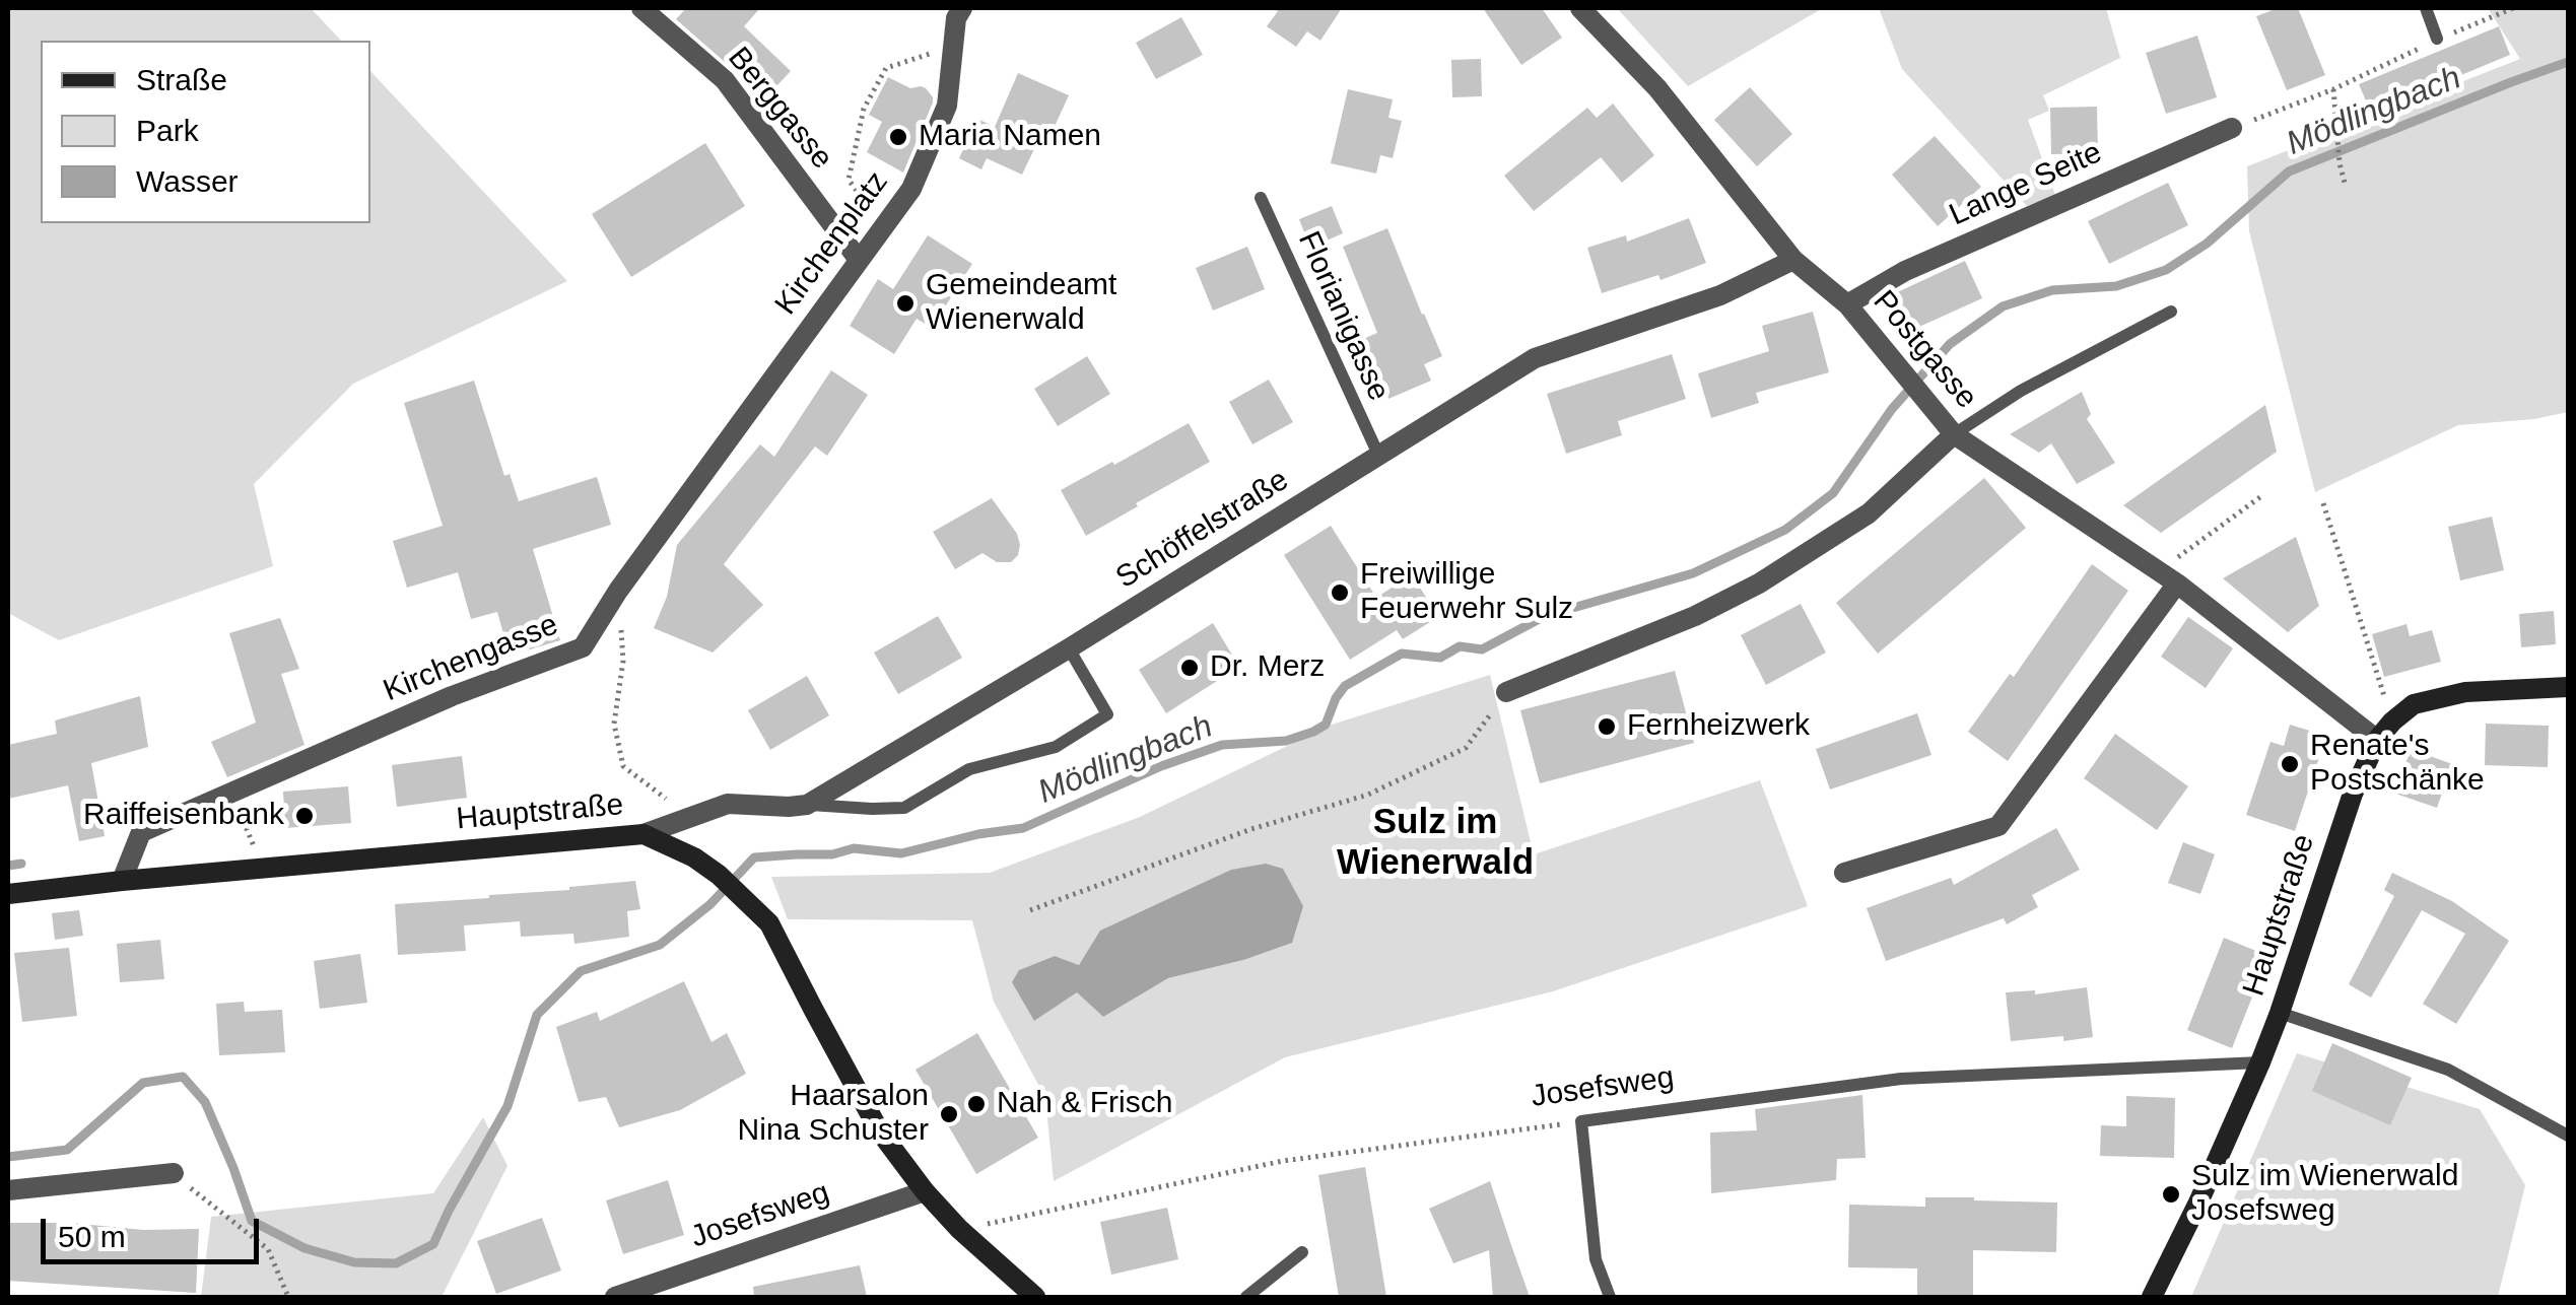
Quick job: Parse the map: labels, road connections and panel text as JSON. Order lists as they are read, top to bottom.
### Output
{
  "streets": {
    "main road": ["Hauptstraße"],
    "street": [
      "Berggasse",
      "Lange Seite",
      "Kirchenplatz",
      "Postgasse",
      "Schöffelstraße",
      "Kirchengasse",
      "Josefsweg"
    ],
    "lane": ["Florianigasse"]
  },
  "crossings": [
    ["Berggasse", "Kirchenplatz"],
    ["Lange Seite", "Postgasse"],
    ["Kirchenplatz", "Kirchengasse"],
    ["Florianigasse", "Schöffelstraße"],
    ["Postgasse", "Schöffelstraße"],
    ["Postgasse", "Hauptstraße"],
    ["Kirchengasse", "Hauptstraße"],
    ["Hauptstraße", "Josefsweg"]
  ],
  "districts": ["Sulz im Wienerwald"],
  "water": ["Mödlingbach"],
  "places": [
    "Maria Namen",
    "Gemeindeamt Wienerwald",
    "Freiwillige Feuerwehr Sulz",
    "Dr. Merz",
    "Fernheizwerk",
    "Renate's Postschänke",
    "Raiffeisenbank",
    "Nah & Frisch",
    "Haarsalon Nina Schuster",
    "Sulz im Wienerwald Josefsweg"
  ],
  "legend": ["Straße", "Park", "Wasser"],
  "scale_bar": "50 m"
}
